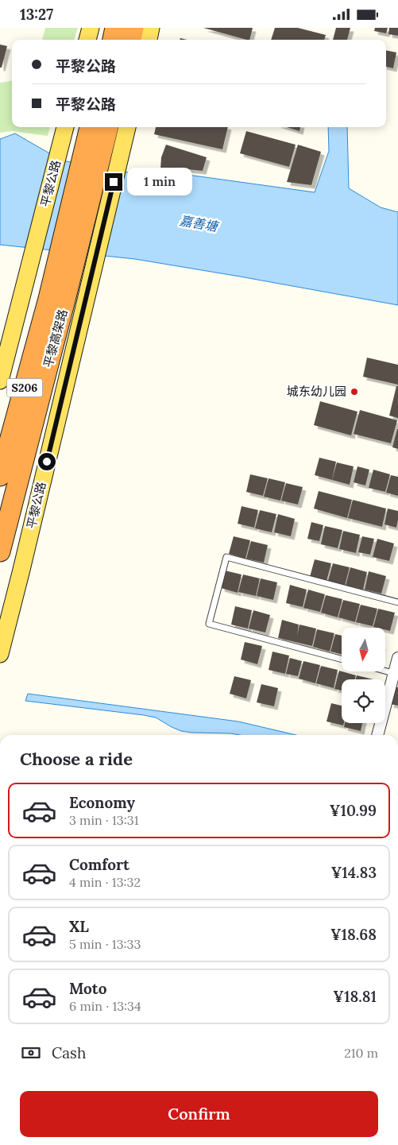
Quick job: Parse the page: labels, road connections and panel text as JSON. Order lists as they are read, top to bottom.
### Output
{
  "streets": {
    "highway": ["平黎高架路", "S206"],
    "main road": ["平黎公路"]
  },
  "water": ["嘉善塘"],
  "places": ["城东幼儿园"],
  "north": "bottom",
  "page": {
    "status": "13:27",
    "banner": ["平黎公路", "平黎公路"],
    "bubble": "1 min",
    "heading": "Choose a ride",
    "list": [
      {
        "name": "Economy",
        "note": "3 min · 13:31",
        "value": "¥10.99"
      },
      {
        "name": "Comfort",
        "note": "4 min · 13:32",
        "value": "¥14.83"
      },
      {
        "name": "XL",
        "note": "5 min · 13:33",
        "value": "¥18.68"
      },
      {
        "name": "Moto",
        "note": "6 min · 13:34",
        "value": "¥18.81"
      }
    ],
    "pay": ["Cash", "210 m"],
    "buttons": "Confirm"
  }
}
